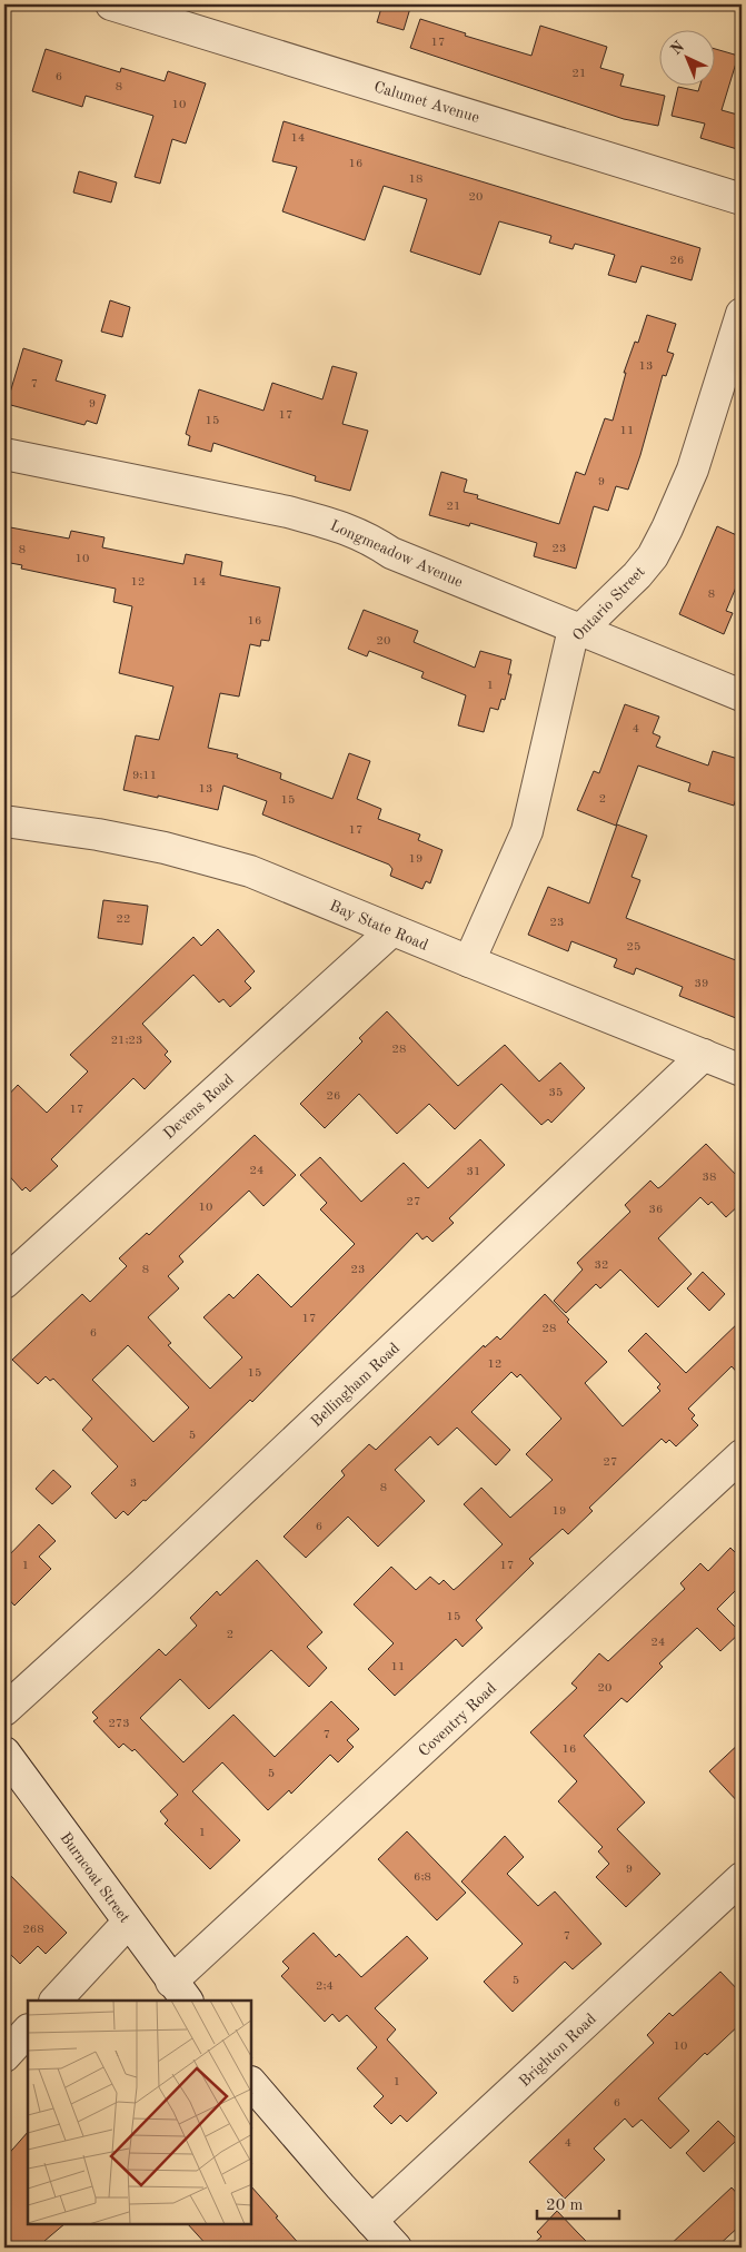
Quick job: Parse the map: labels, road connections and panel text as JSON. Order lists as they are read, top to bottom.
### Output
{
  "streets": {
    "street": [
      "Calumet Avenue",
      "Longmeadow Avenue",
      "Ontario Street",
      "Bay State Road",
      "Devens Road",
      "Bellingham Road",
      "Coventry Road",
      "Burncoat Street",
      "Brighton Road"
    ]
  },
  "crossings": [
    ["Longmeadow Avenue", "Ontario Street"],
    ["Ontario Street", "Bay State Road"],
    ["Bay State Road", "Devens Road"],
    ["Bay State Road", "Bellingham Road"],
    ["Coventry Road", "Burncoat Street"]
  ],
  "house_numbers": [
    "17",
    "21",
    "6",
    "8",
    "10",
    "14",
    "16",
    "18",
    "20",
    "26",
    "13",
    "7",
    "9",
    "17",
    "15",
    "11",
    "9",
    "21",
    "23",
    "8",
    "10",
    "12",
    "14",
    "8",
    "16",
    "20",
    "1",
    "4",
    "9;11",
    "13",
    "2",
    "15",
    "17",
    "19",
    "22",
    "23",
    "25",
    "39",
    "21;23",
    "28",
    "35",
    "26",
    "17",
    "24",
    "31",
    "38",
    "27",
    "10",
    "36",
    "32",
    "8",
    "23",
    "17",
    "28",
    "6",
    "12",
    "15",
    "5",
    "27",
    "3",
    "8",
    "19",
    "6",
    "1",
    "17",
    "15",
    "2",
    "24",
    "11",
    "20",
    "273",
    "7",
    "16",
    "5",
    "1",
    "9",
    "6;8",
    "268",
    "7",
    "5",
    "2;4",
    "10",
    "1",
    "6",
    "4"
  ],
  "scale_bar": "20 m",
  "north": "top left"
}
